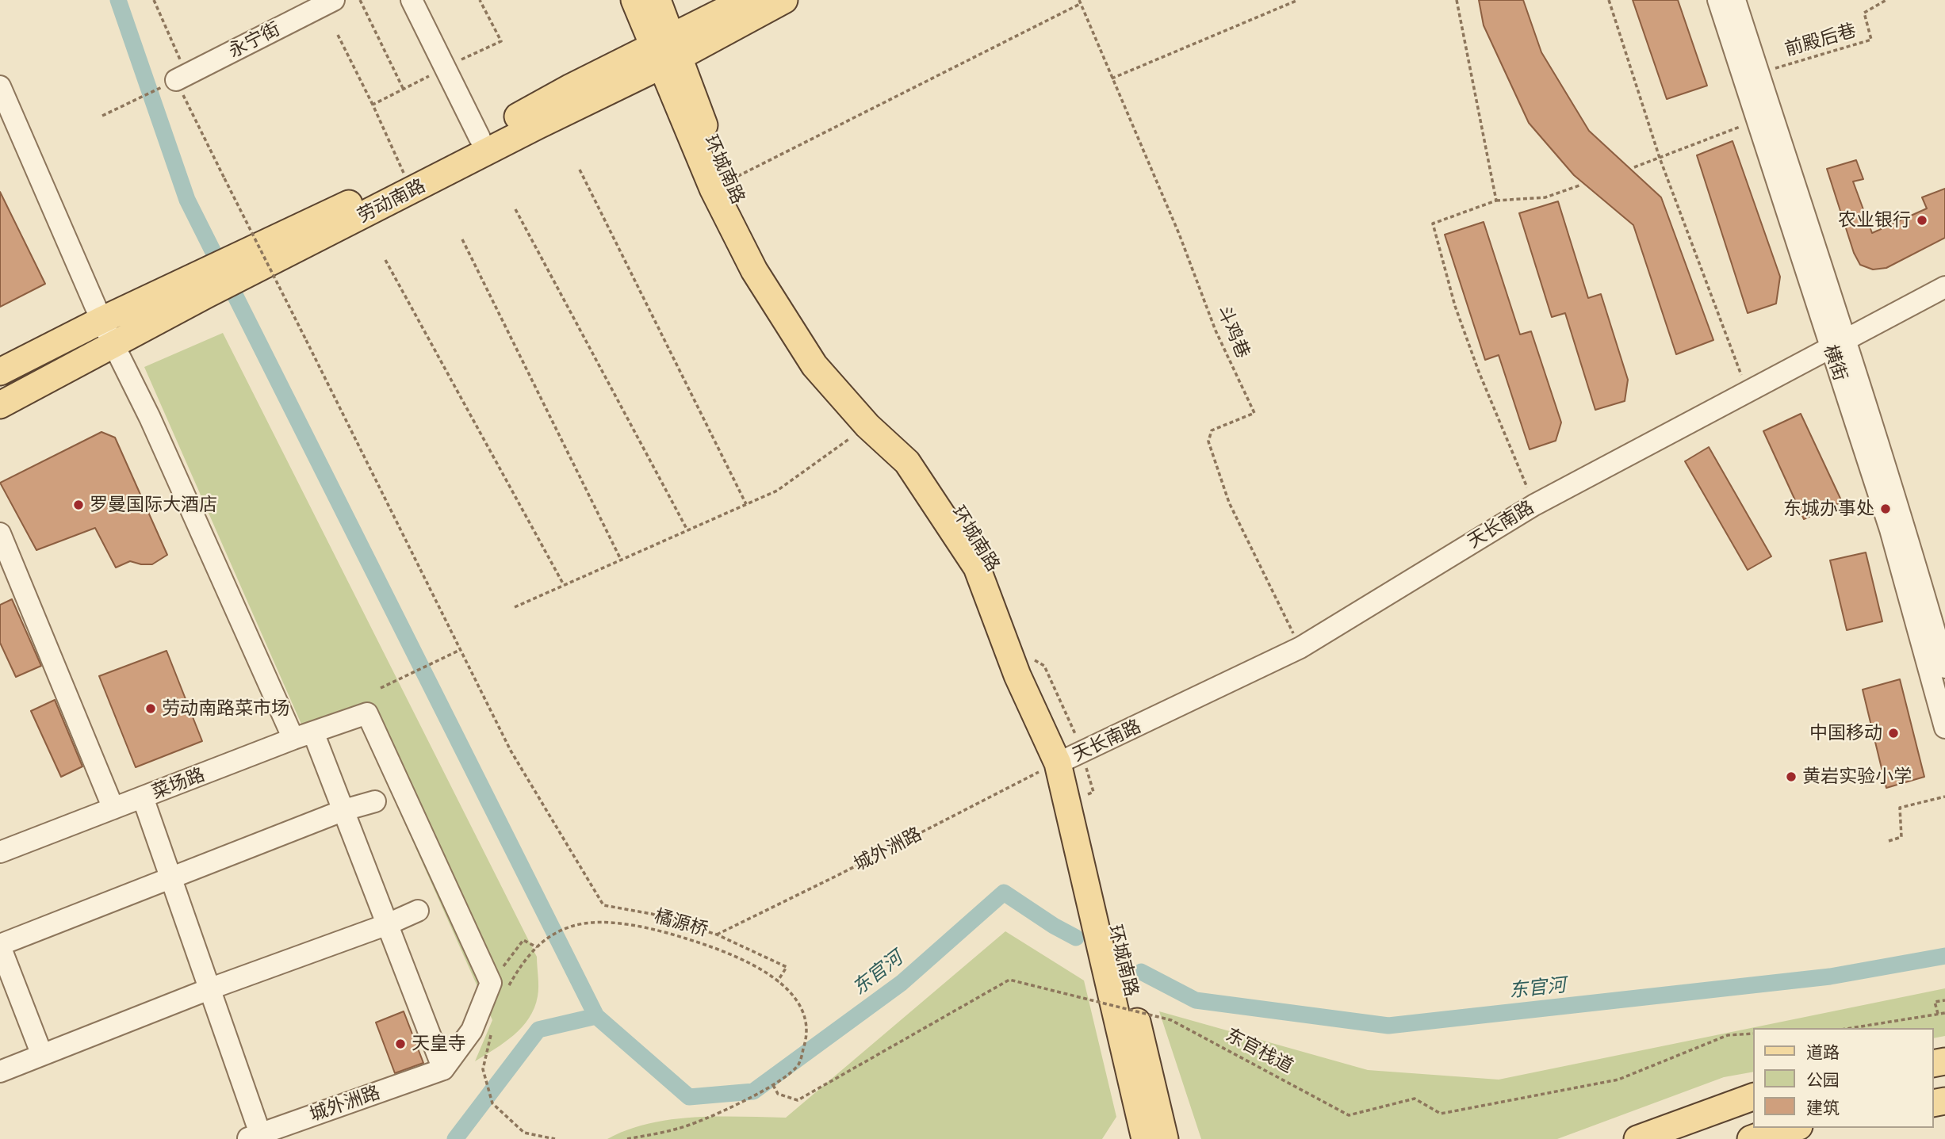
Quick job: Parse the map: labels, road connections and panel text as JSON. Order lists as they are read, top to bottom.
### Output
{
  "streets": {
    "main road": ["环城南路", "劳动南路"],
    "street": [
      "永宁街",
      "横街",
      "天长南路",
      "菜场路",
      "城外洲路"
    ],
    "path": [
      "前殿后巷",
      "斗鸡巷",
      "橘源桥",
      "东官栈道"
    ]
  },
  "crossings": [
    ["前殿后巷", "横街"],
    ["环城南路", "劳动南路"],
    ["环城南路", "天长南路"],
    ["环城南路", "城外洲路"],
    ["斗鸡巷", "天长南路"],
    ["横街", "天长南路"],
    ["天长南路", "城外洲路"],
    ["菜场路", "橘源桥"],
    ["橘源桥", "东官栈道"]
  ],
  "water": ["东官河"],
  "places": [
    "农业银行",
    "罗曼国际大酒店",
    "东城办事处",
    "劳动南路菜市场",
    "中国移动",
    "黄岩实验小学",
    "天皇寺"
  ],
  "legend": ["道路", "公园", "建筑"]
}
